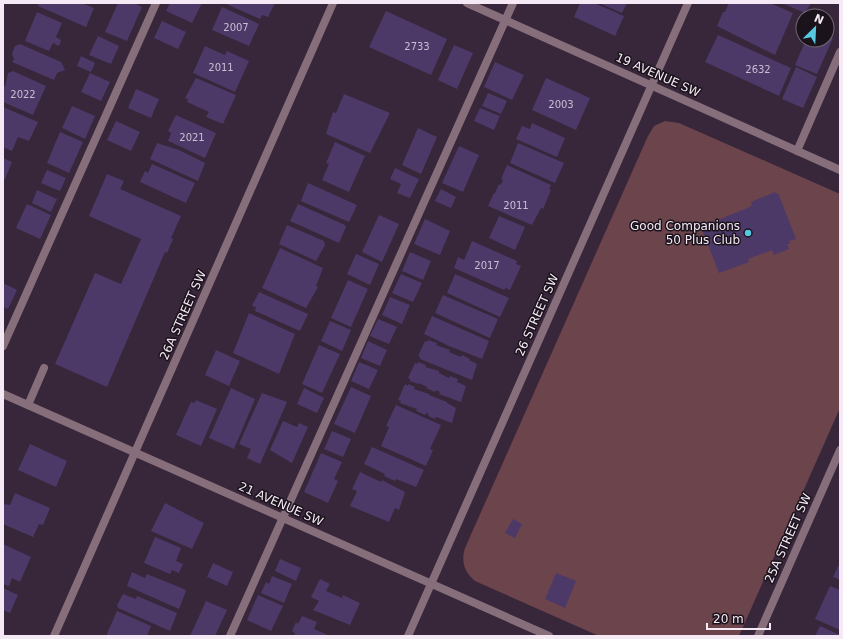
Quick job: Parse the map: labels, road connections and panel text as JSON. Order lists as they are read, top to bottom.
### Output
{
  "streets": {
    "street": [
      "19 AVENUE SW",
      "26A STREET SW",
      "26 STREET SW",
      "21 AVENUE SW",
      "25A STREET SW"
    ]
  },
  "crossings": [
    ["19 AVENUE SW", "26 STREET SW"],
    ["26A STREET SW", "21 AVENUE SW"],
    ["26 STREET SW", "21 AVENUE SW"]
  ],
  "places": ["Good Companions 50 Plus Club"],
  "house_numbers": [
    "2007",
    "2733",
    "2011",
    "2632",
    "2022",
    "2003",
    "2021",
    "2011",
    "2017"
  ],
  "scale_bar": "20 m",
  "north": "top right"
}
